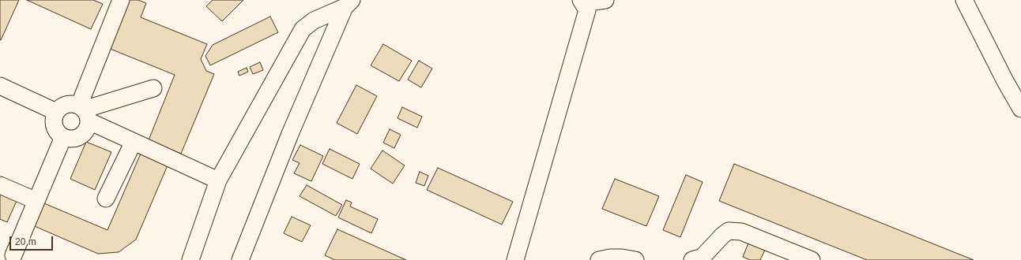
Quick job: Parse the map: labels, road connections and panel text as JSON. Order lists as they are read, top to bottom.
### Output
{
  "scale_bar": "20 m"
}
